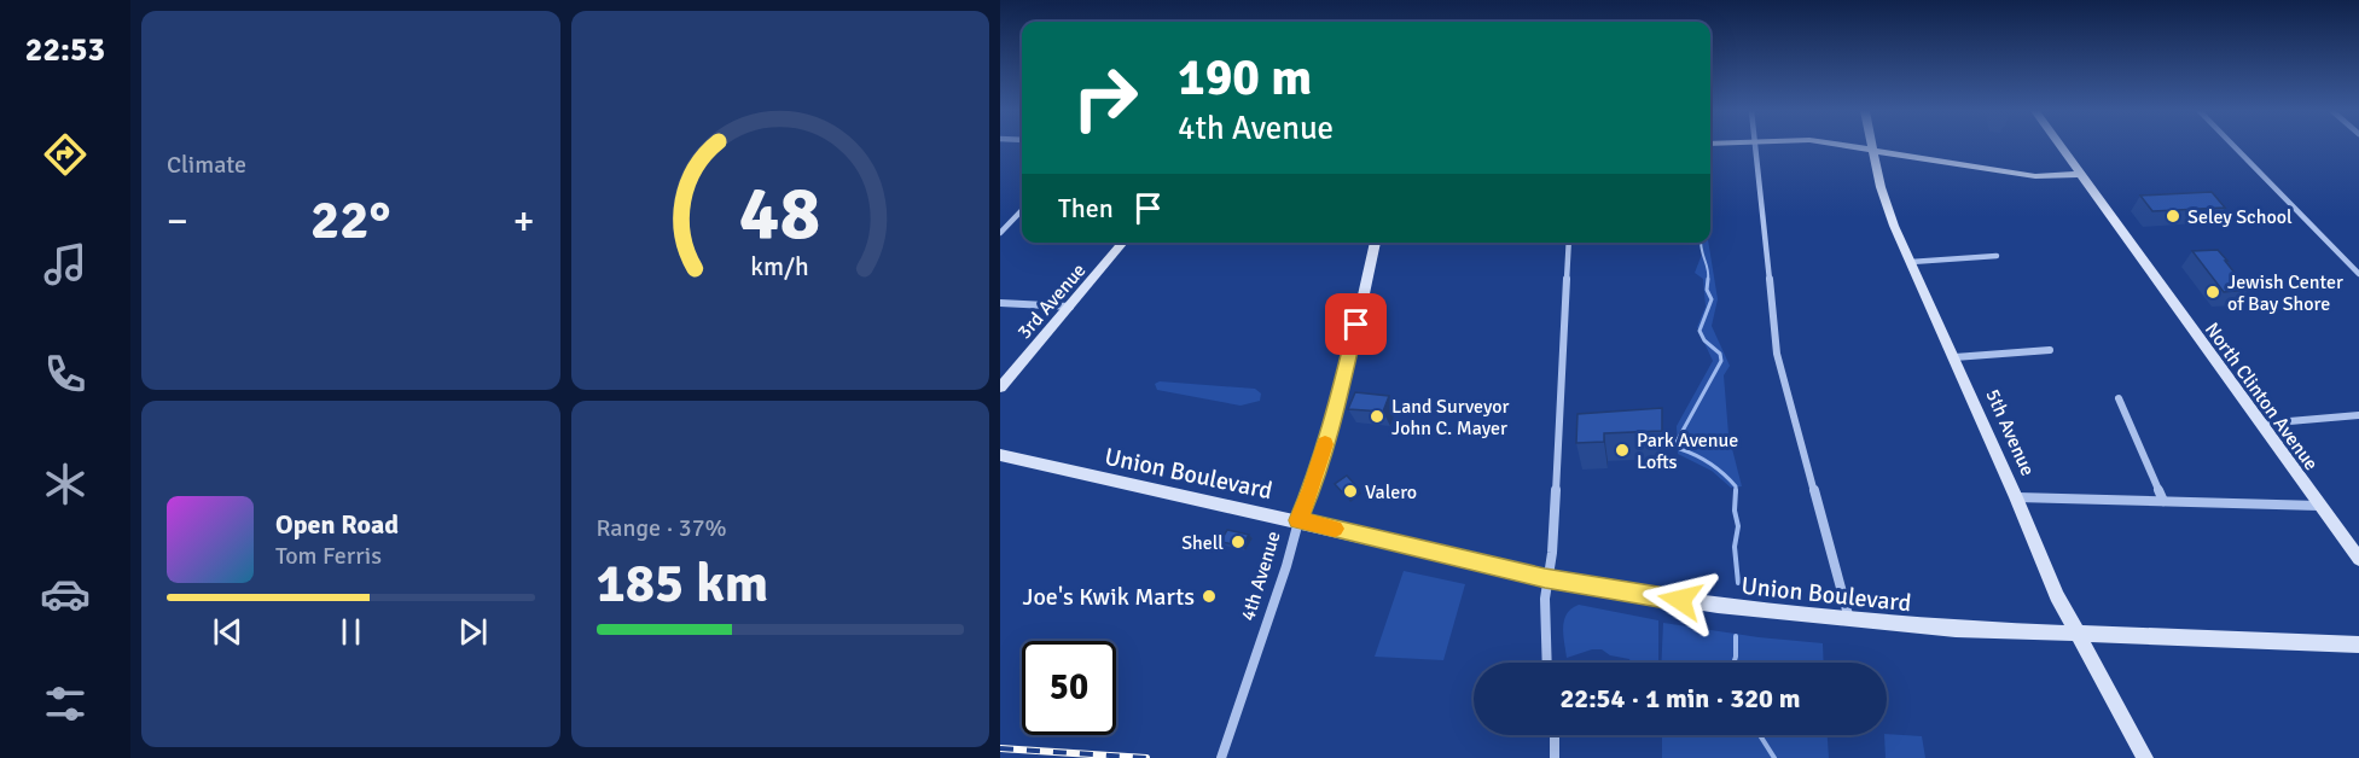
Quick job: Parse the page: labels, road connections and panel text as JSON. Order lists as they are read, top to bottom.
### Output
{
  "streets": {
    "main road": [
      "3rd Avenue",
      "North Clinton Avenue",
      "5th Avenue",
      "Union Boulevard",
      "4th Avenue"
    ]
  },
  "crossings": [
    ["5th Avenue", "Union Boulevard"],
    ["Union Boulevard", "4th Avenue"]
  ],
  "places": [
    "Seley School",
    "Jewish Center of Bay Shore",
    "Land Surveyor John C. Mayer",
    "Park Avenue Lofts",
    "Valero",
    "Shell",
    "Joe's Kwik Marts"
  ],
  "page": {
    "tabs": "22:53",
    "tile": [
      "Climate",
      ["Range · 37%", "185 km"]
    ],
    "turn": ["190 m", "4th Avenue"],
    "then": "Then",
    "heat": ["−", "22°", "+"],
    "song": ["Open Road", "Tom Ferris"],
    "limit": "50",
    "trip": "22:54 · 1 min · 320 m",
    "gauge": ["48", "km/h"]
  }
}
